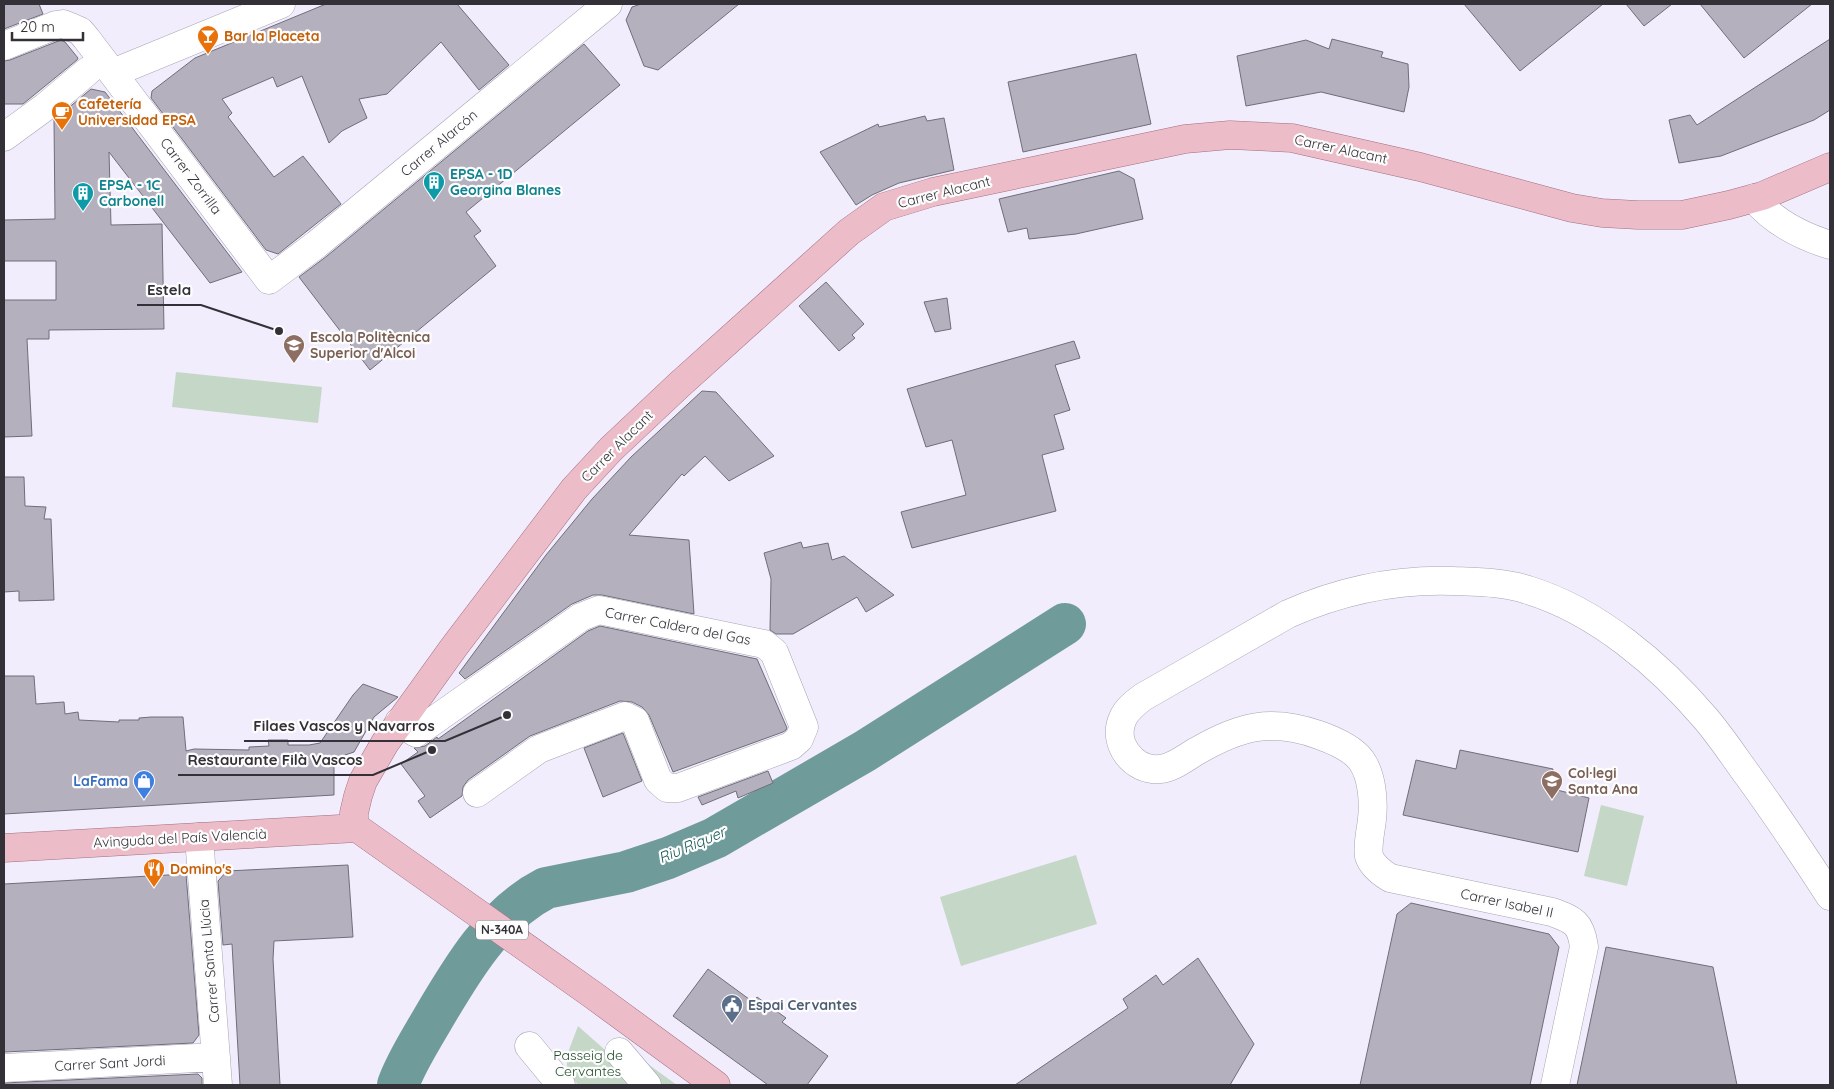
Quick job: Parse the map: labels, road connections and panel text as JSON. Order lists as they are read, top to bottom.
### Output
{
  "streets": {
    "main road": ["Carrer Alacant", "Avinguda del País Valencià", "N-340A"],
    "street": [
      "Carrer Alarcón",
      "Carrer Zorrilla",
      "Carrer Caldera del Gas",
      "Carrer Isabel II",
      "Carrer Santa Llúcia",
      "Carrer Sant Jordi"
    ]
  },
  "crossings": [
    ["Carrer Alarcón", "Carrer Zorrilla"],
    ["Carrer Alacant", "Carrer Caldera del Gas"],
    ["Carrer Alacant", "Avinguda del País Valencià"],
    ["Carrer Alacant", "N-340A"],
    ["Avinguda del País Valencià", "N-340A"],
    ["Avinguda del País Valencià", "Carrer Santa Llúcia"],
    ["Carrer Santa Llúcia", "Carrer Sant Jordi"]
  ],
  "water": ["Riu Riquer"],
  "parks": ["Passeig de Cervantes"],
  "places": {
    "bar": ["Bar la Placeta"],
    "cafe": ["Cafetería Universidad EPSA"],
    "building": ["EPSA - 1D Georgina Blanes", "EPSA - 1C Carbonell"],
    "other": ["Estela", "Filaes Vascos y Navarros", "Restaurante Filà Vascos"],
    "school or university": ["Escola Politècnica Superior d'Alcoi", "Col·legi Santa Ana"],
    "shop": ["LaFama"],
    "restaurant": ["Domino's"],
    "public building": ["Espai Cervantes"]
  },
  "scale_bar": "20 m"
}
